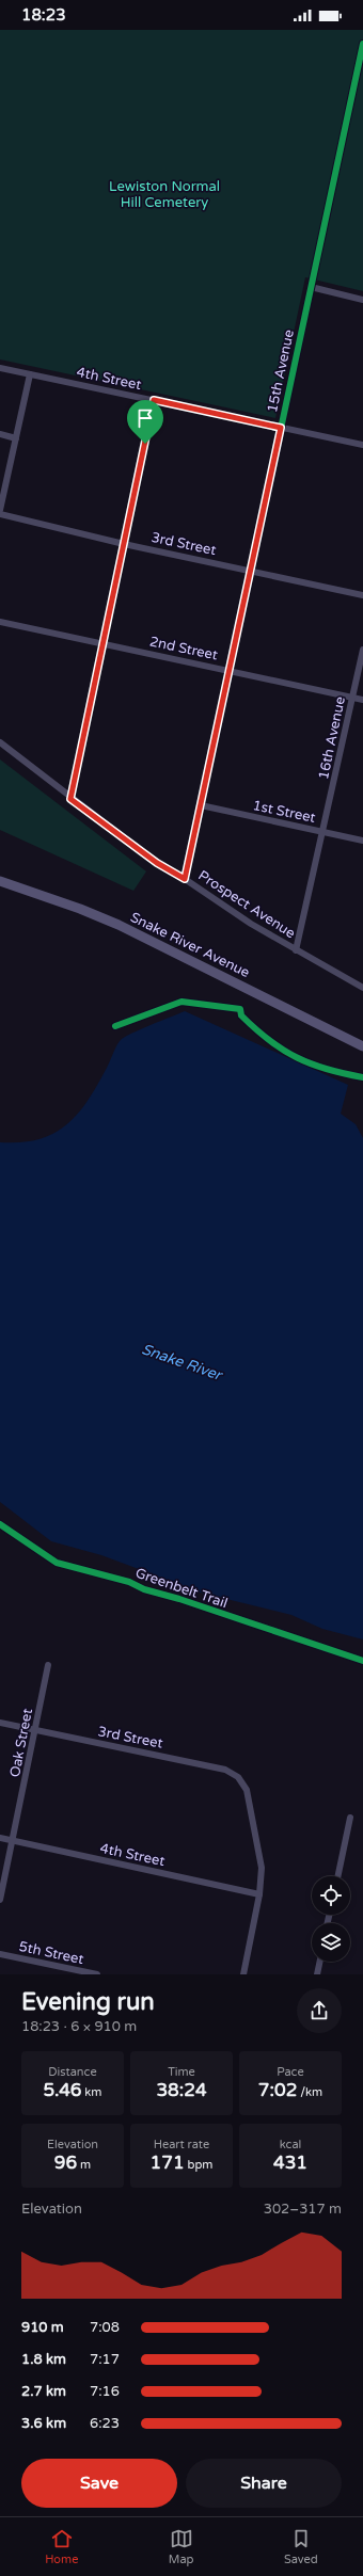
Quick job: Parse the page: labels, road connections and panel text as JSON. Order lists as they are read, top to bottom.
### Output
{
  "streets": {
    "main road": ["Snake River Avenue"],
    "street": [
      "15th Avenue",
      "4th Street",
      "3rd Street",
      "2nd Street",
      "16th Avenue",
      "1st Street",
      "Prospect Avenue",
      "Oak Street",
      "5th Street"
    ],
    "cycle path": ["Greenbelt Trail"]
  },
  "crossings": [
    ["15th Avenue", "4th Street"],
    ["15th Avenue", "3rd Street"],
    ["15th Avenue", "2nd Street"],
    ["15th Avenue", "1st Street"],
    ["15th Avenue", "Prospect Avenue"],
    ["4th Street", "3rd Street"],
    ["4th Street", "Oak Street"],
    ["3rd Street", "Oak Street"],
    ["2nd Street", "16th Avenue"],
    ["16th Avenue", "1st Street"],
    ["16th Avenue", "Prospect Avenue"]
  ],
  "water": ["Snake River"],
  "parks": ["Lewiston Normal Hill Cemetery"],
  "page": {
    "status": "18:23",
    "heading": ["Evening run", "18:23 · 6 × 910 m"],
    "stats": [
      ["Distance", "5.46 km"],
      ["Time", "38:24"],
      ["Pace", "7:02 /km"],
      ["Elevation", "96 m"],
      ["Heart rate", "171 bpm"],
      ["kcal", "431"]
    ],
    "chart": ["Elevation", "302–317 m"],
    "list": [
      {
        "name": "910 m",
        "note": "7:08"
      },
      {
        "name": "1.8 km",
        "note": "7:17"
      },
      {
        "name": "2.7 km",
        "note": "7:16"
      },
      {
        "name": "3.6 km",
        "note": "6:23"
      }
    ],
    "buttons": ["Save", "Share"],
    "tabs": ["Home", "Map", "Saved"]
  }
}
